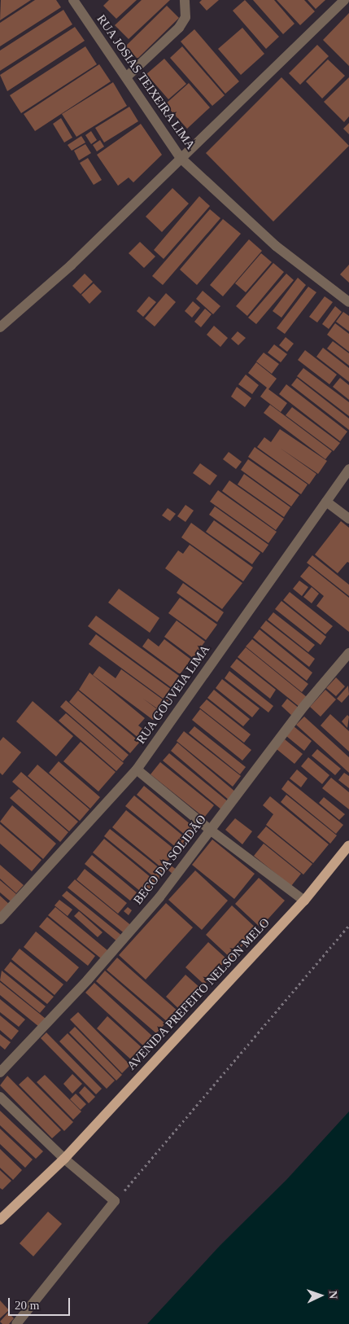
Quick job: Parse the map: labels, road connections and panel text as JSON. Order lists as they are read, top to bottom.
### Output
{
  "streets": {
    "main road": ["AVENIDA PREFEITO NELSON MELO"],
    "street": ["RUA JOSIAS TEIXEIRA LIMA", "RUA GOUVEIA LIMA", "BECO DA SOLIDÃO"]
  },
  "scale_bar": "20 m",
  "north": "right"
}
